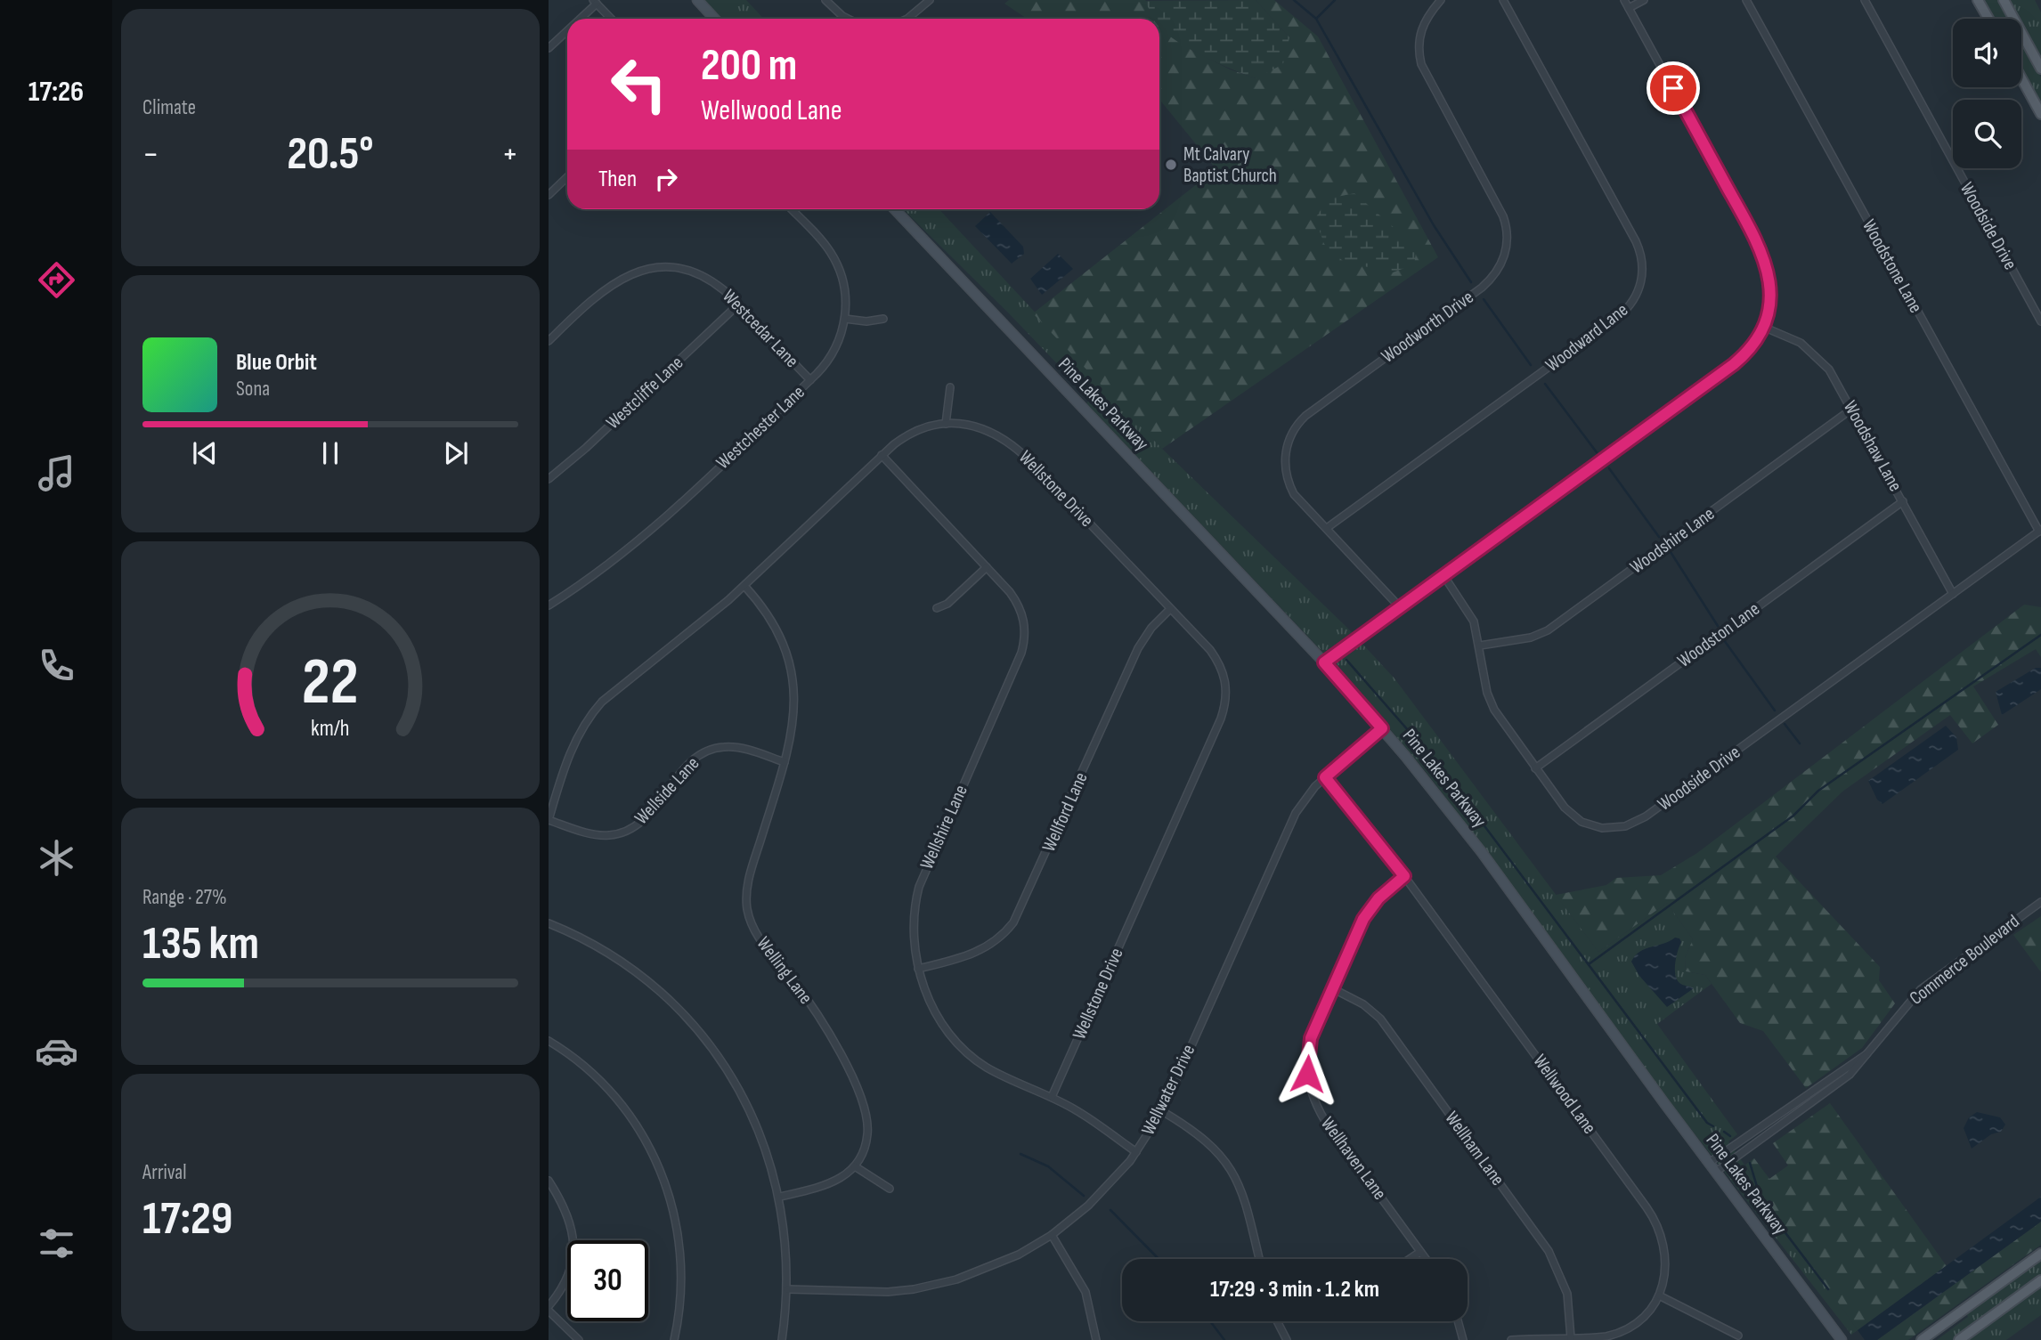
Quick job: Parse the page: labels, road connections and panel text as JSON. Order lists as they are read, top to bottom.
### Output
{
  "streets": {
    "street": [
      "Woodside Drive",
      "Woodstone Lane",
      "Woodworth Drive",
      "Westcedar Lane",
      "Woodward Lane",
      "Westcliffe Lane",
      "Pine Lakes Parkway",
      "Westchester Lane",
      "Woodshaw Lane",
      "Wellstone Drive",
      "Woodshire Lane",
      "Woodston Lane",
      "Wellside Lane",
      "Wellford Lane",
      "Wellshire Lane",
      "Commerce Boulevard",
      "Welling Lane",
      "Wellwater Drive",
      "Wellwood Lane",
      "Wellham Lane",
      "Wellhaven Lane"
    ]
  },
  "crossings": [
    ["Woodside Drive", "Woodstone Lane"],
    ["Woodside Drive", "Woodshaw Lane"],
    ["Woodside Drive", "Woodshire Lane"],
    ["Woodside Drive", "Woodston Lane"],
    ["Woodworth Drive", "Woodward Lane"],
    ["Westcedar Lane", "Westcliffe Lane"],
    ["Westcedar Lane", "Westchester Lane"],
    ["Pine Lakes Parkway", "Commerce Boulevard"],
    ["Pine Lakes Parkway", "Wellwater Drive"],
    ["Woodshaw Lane", "Woodshire Lane"],
    ["Woodshaw Lane", "Woodston Lane"],
    ["Wellstone Drive", "Wellside Lane"],
    ["Wellstone Drive", "Wellford Lane"],
    ["Wellstone Drive", "Wellshire Lane"],
    ["Wellstone Drive", "Welling Lane"],
    ["Wellside Lane", "Welling Lane"],
    ["Wellford Lane", "Wellshire Lane"],
    ["Wellshire Lane", "Wellwater Drive"],
    ["Wellwater Drive", "Wellwood Lane"],
    ["Wellwood Lane", "Wellham Lane"],
    ["Wellwood Lane", "Wellhaven Lane"],
    ["Wellham Lane", "Wellhaven Lane"]
  ],
  "places": ["Mt Calvary Baptist Church"],
  "page": {
    "tabs": "17:26",
    "tile": [
      "Climate",
      ["Range · 27%", "135 km"],
      ["Arrival", "17:29"]
    ],
    "turn": ["200 m", "Wellwood Lane"],
    "heat": ["−", "20.5°", "+"],
    "then": "Then",
    "song": ["Blue Orbit", "Sona"],
    "limit": "30",
    "trip": "17:29 · 3 min · 1.2 km",
    "gauge": ["22", "km/h"]
  }
}
